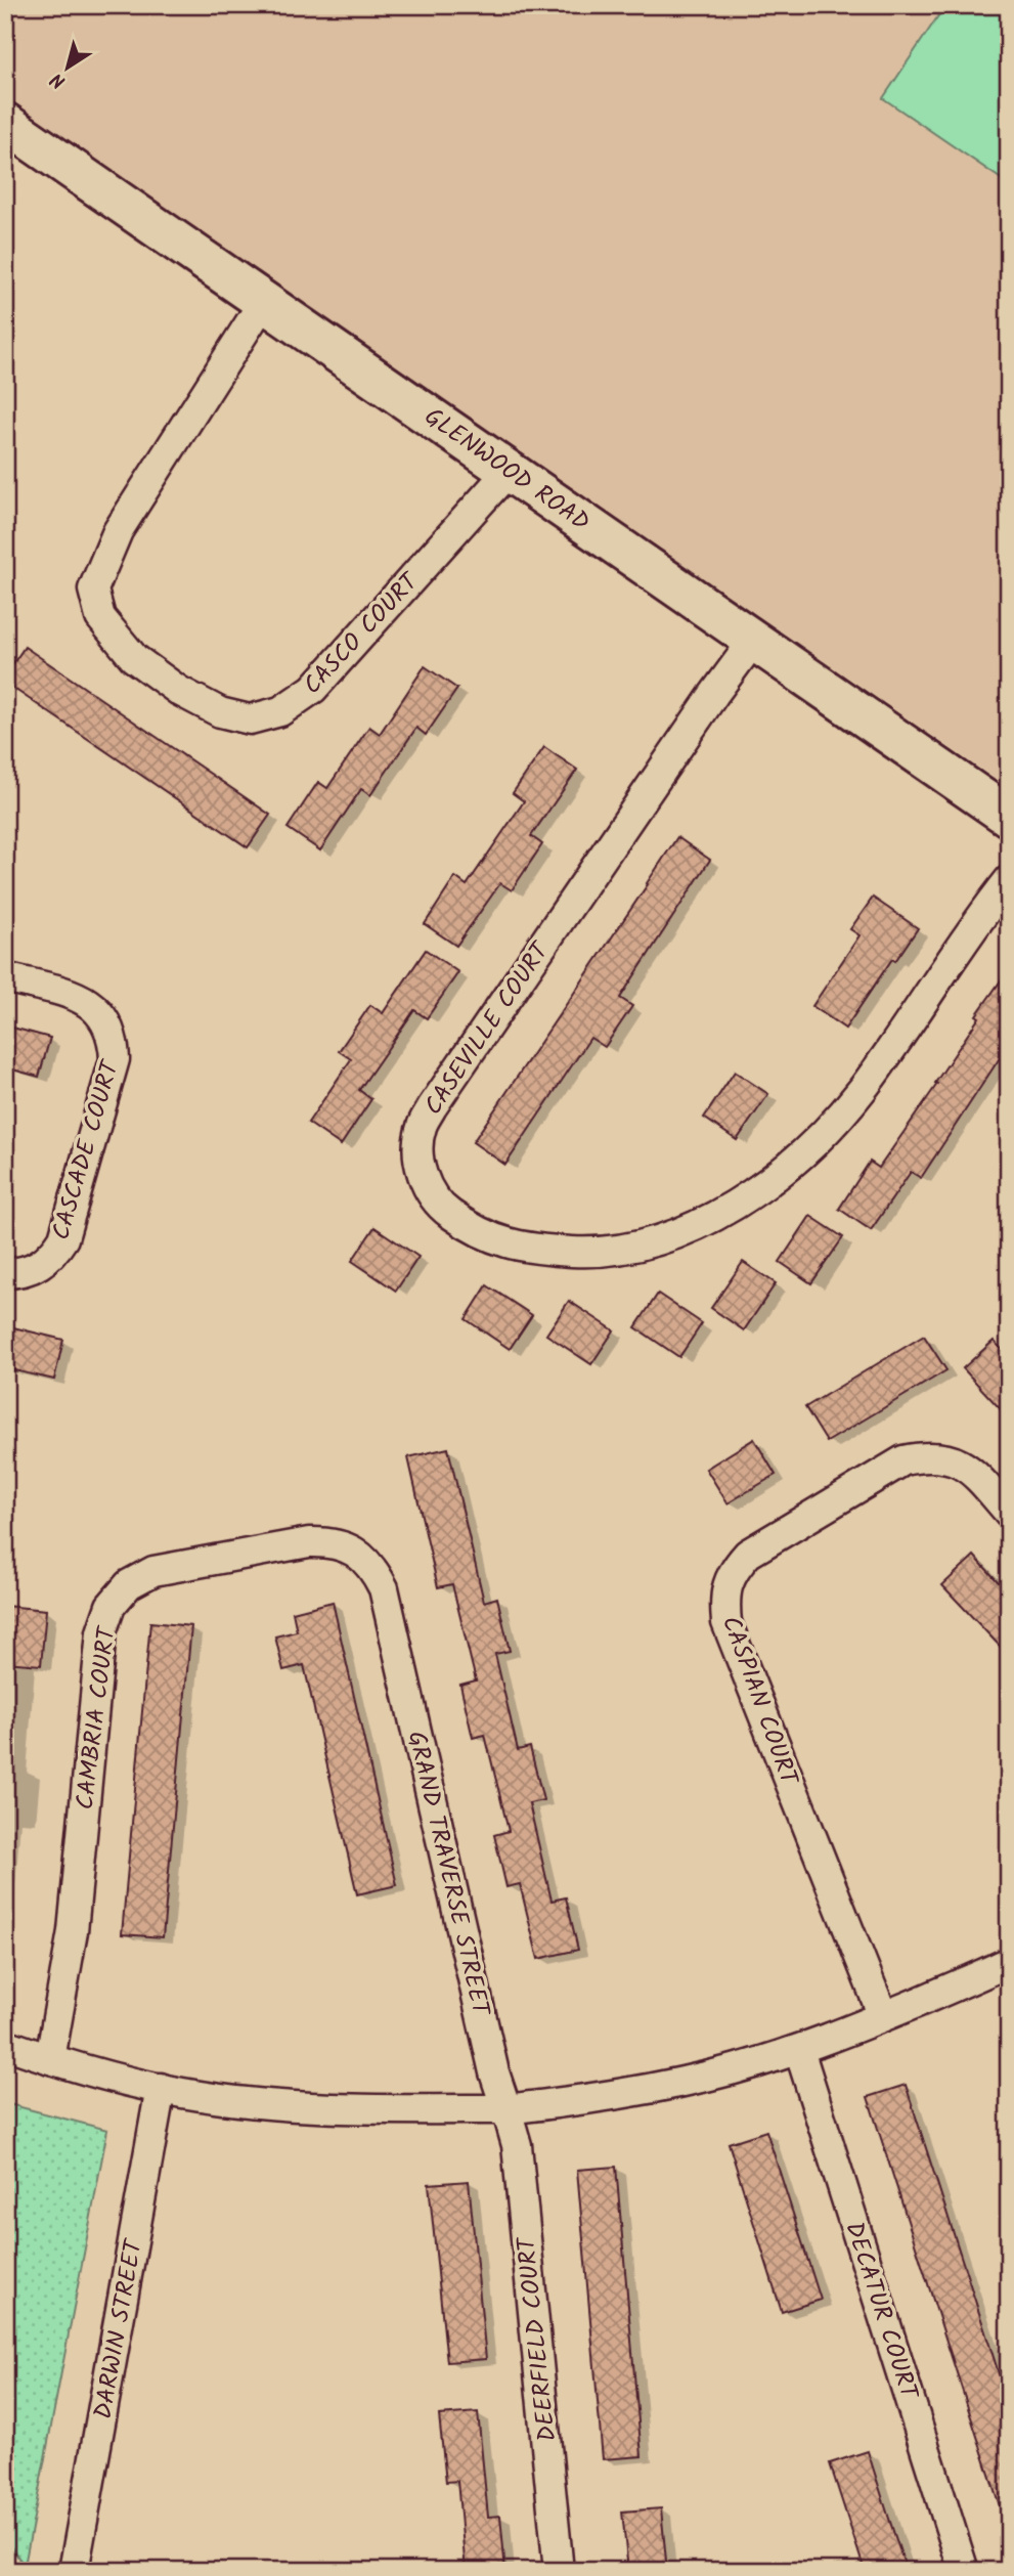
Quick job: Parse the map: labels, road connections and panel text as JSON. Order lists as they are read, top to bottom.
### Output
{
  "streets": {
    "street": [
      "GLENWOOD ROAD",
      "CASCO COURT",
      "CASEVILLE COURT",
      "CASCADE COURT",
      "CASPIAN COURT",
      "CAMBRIA COURT",
      "GRAND TRAVERSE STREET",
      "DECATUR COURT",
      "DARWIN STREET",
      "DEERFIELD COURT"
    ]
  },
  "crossings": [
    ["GLENWOOD ROAD", "CASCO COURT"],
    ["GLENWOOD ROAD", "CASEVILLE COURT"],
    ["CAMBRIA COURT", "GRAND TRAVERSE STREET"],
    ["GRAND TRAVERSE STREET", "DEERFIELD COURT"]
  ],
  "north": "bottom left"
}
